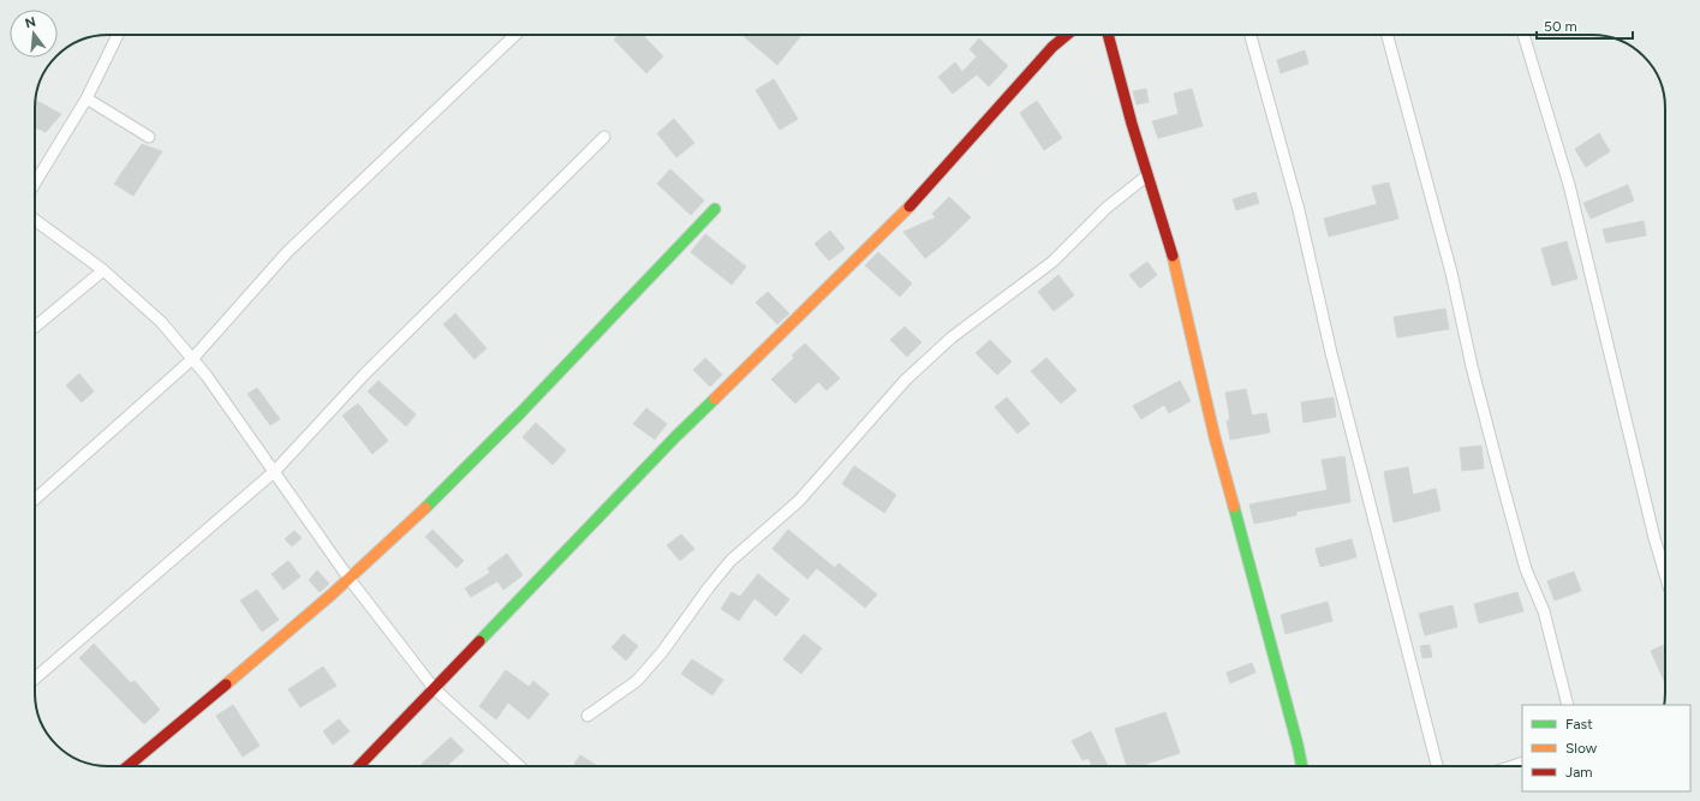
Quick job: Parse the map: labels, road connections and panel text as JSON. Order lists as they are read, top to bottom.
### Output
{
  "legend": ["Fast", "Slow", "Jam"],
  "scale_bar": "50 m",
  "north": "top"
}
